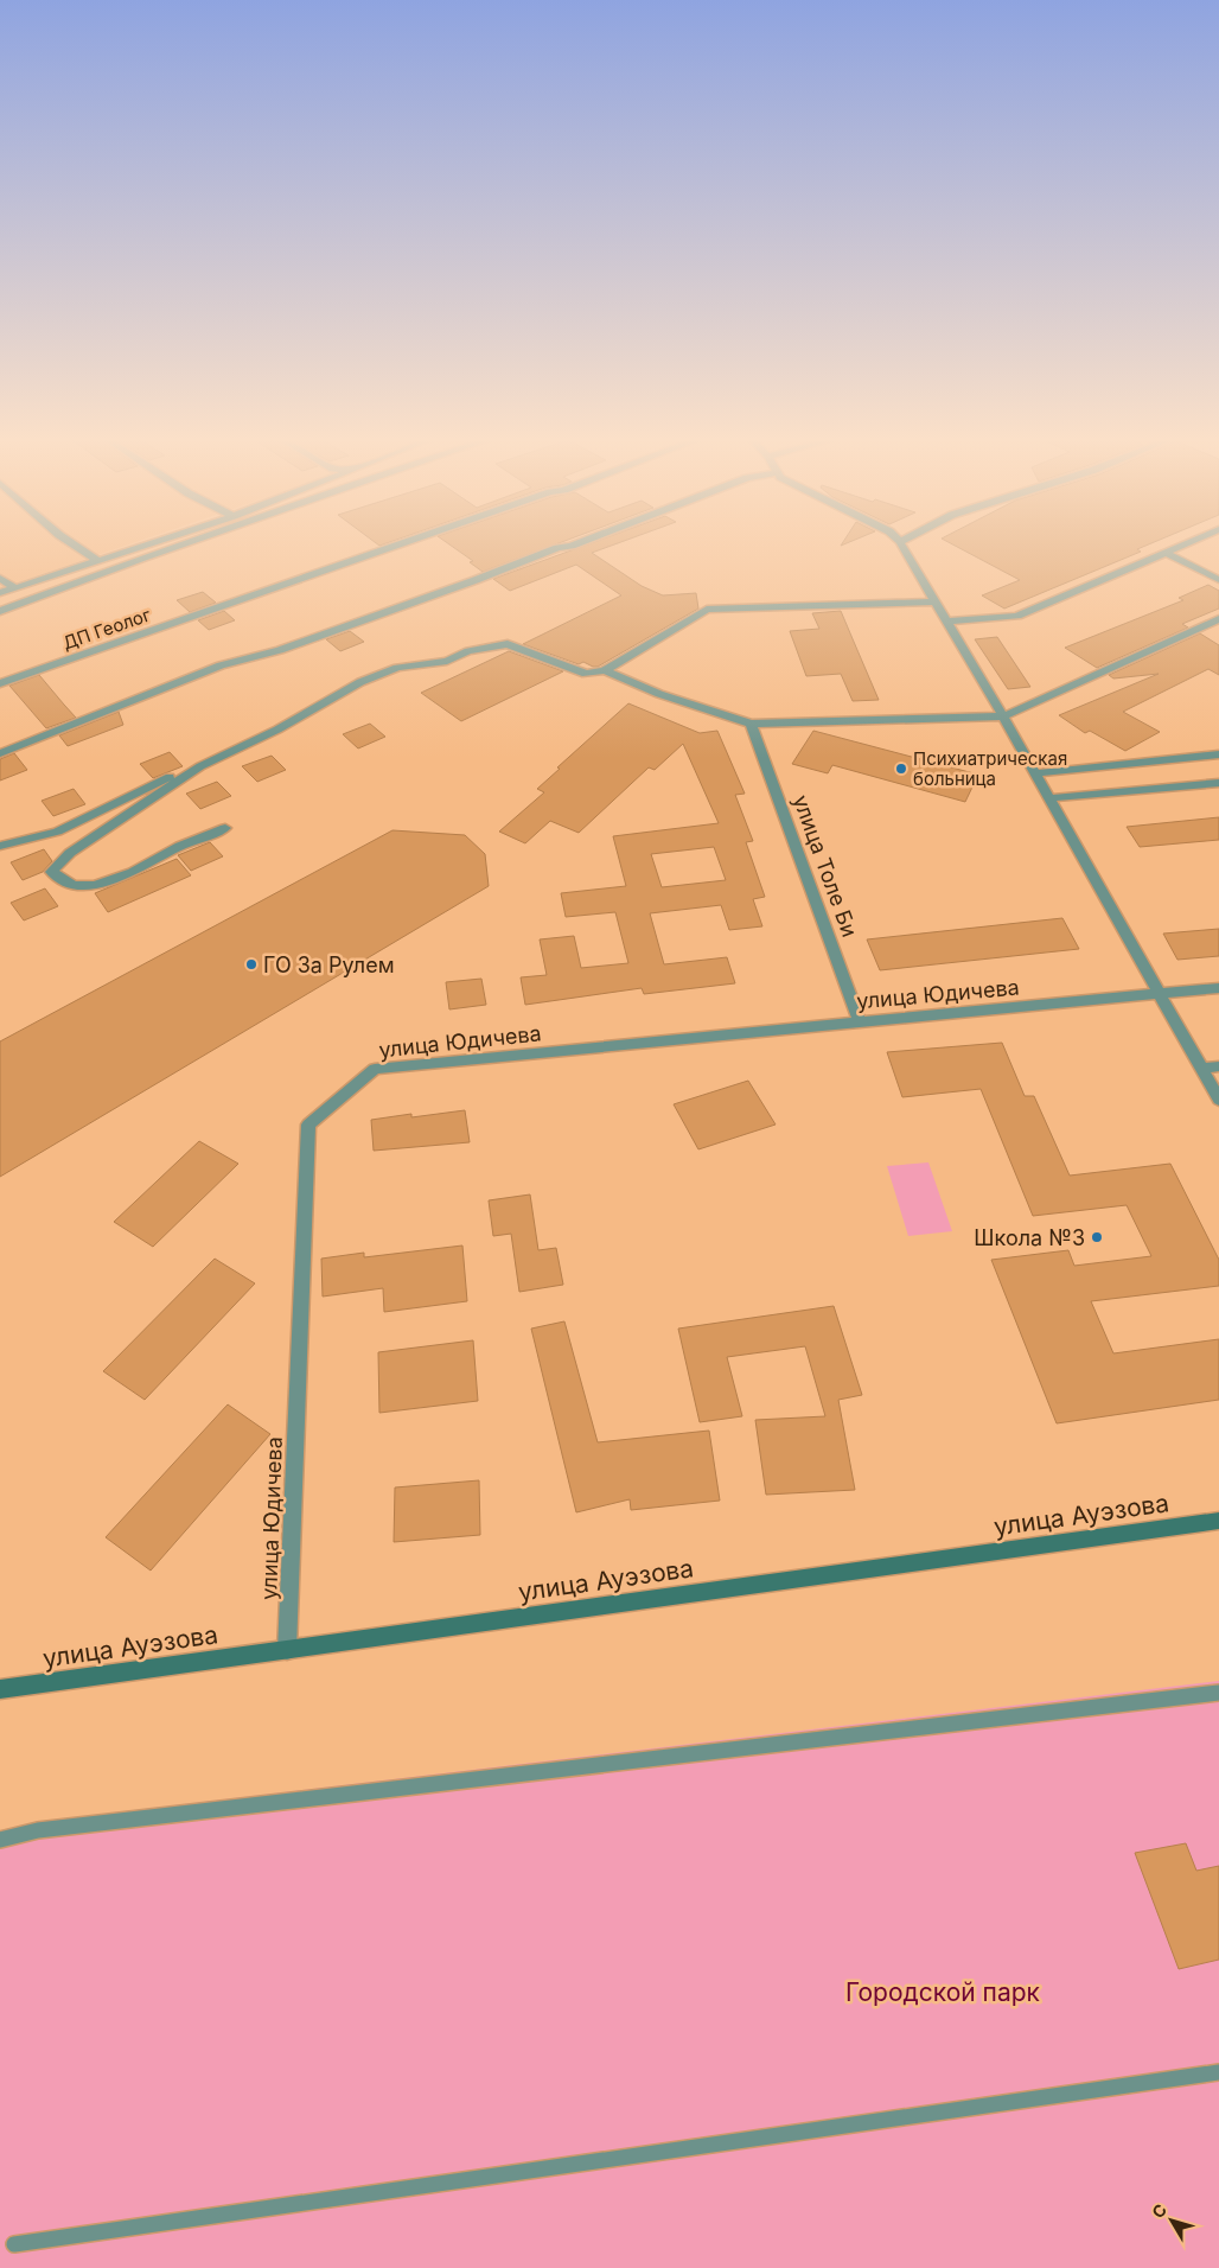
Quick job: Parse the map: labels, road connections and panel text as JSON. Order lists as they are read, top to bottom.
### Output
{
  "streets": {
    "street": [
      "ДП Геолог",
      "улица Толе Би",
      "улица Юдичева",
      "улица Ауэзова"
    ]
  },
  "crossings": [
    ["улица Толе Би", "улица Юдичева"],
    ["улица Юдичева", "улица Ауэзова"]
  ],
  "parks": ["Городской парк"],
  "places": ["Психиатрическая больница", "ГО За Рулем", "Школа №3"],
  "north": "top left"
}
